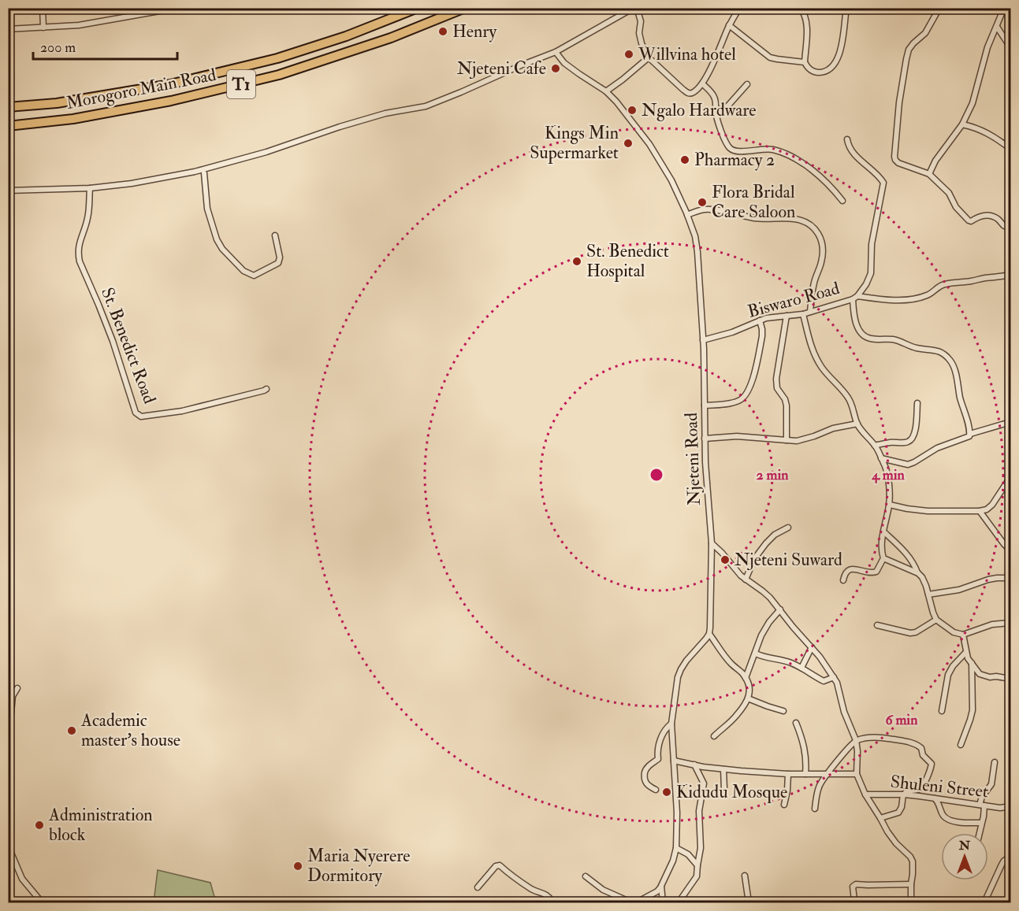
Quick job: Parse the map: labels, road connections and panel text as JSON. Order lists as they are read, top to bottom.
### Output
{
  "streets": {
    "highway": ["T1", "Morogoro Main Road"],
    "street": [
      "Biswaro Road",
      "St. Benedict Road",
      "Njeteni Road",
      "Shuleni Street"
    ]
  },
  "crossings": [
    ["Biswaro Road", "Njeteni Road"]
  ],
  "places": [
    "Henry",
    "Willvina hotel",
    "Njeteni Cafe",
    "Ngalo Hardware",
    "Kings Min Supermarket",
    "Pharmacy 2",
    "Flora Bridal Care Saloon",
    "St. Benedict Hospital",
    "Njeteni Suward",
    "Academic master's house",
    "Kidudu Mosque",
    "Administration block",
    "Maria Nyerere Dormitory"
  ],
  "scale_bar": "200 m",
  "north": "top",
  "rings": ["2 min", "4 min", "6 min"]
}
